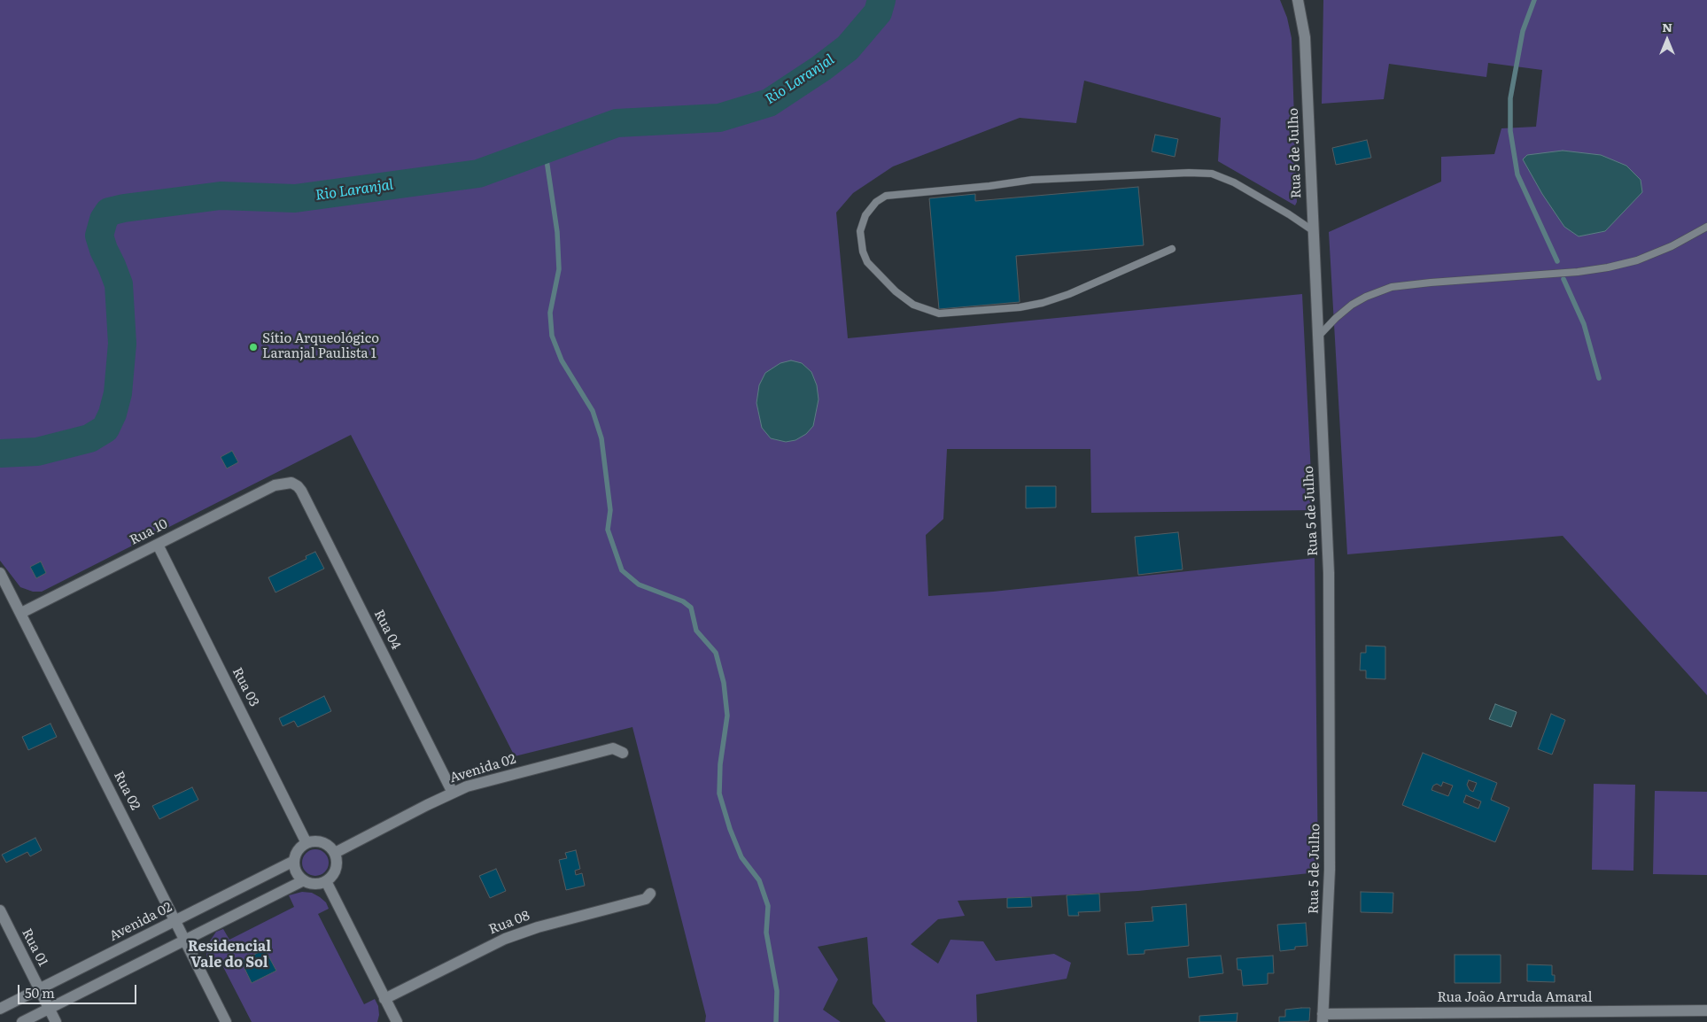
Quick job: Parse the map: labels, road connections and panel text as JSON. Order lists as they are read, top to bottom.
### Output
{
  "streets": {
    "street": [
      "Rua 5 de Julho",
      "Rua 10",
      "Rua 04",
      "Rua 03",
      "Avenida 02",
      "Rua 02",
      "Rua 08",
      "Rua 01",
      "Rua João Arruda Amaral"
    ]
  },
  "crossings": [
    ["Rua 5 de Julho", "Rua João Arruda Amaral"],
    ["Rua 10", "Rua 04"],
    ["Rua 10", "Rua 03"],
    ["Rua 10", "Rua 02"],
    ["Rua 04", "Avenida 02"],
    ["Rua 03", "Avenida 02"],
    ["Avenida 02", "Rua 02"],
    ["Avenida 02", "Rua 01"]
  ],
  "districts": ["Residencial Vale do Sol"],
  "water": ["Rio Laranjal"],
  "places": ["Sítio Arqueológico Laranjal Paulista 1"],
  "scale_bar": "50 m",
  "north": "top"
}
